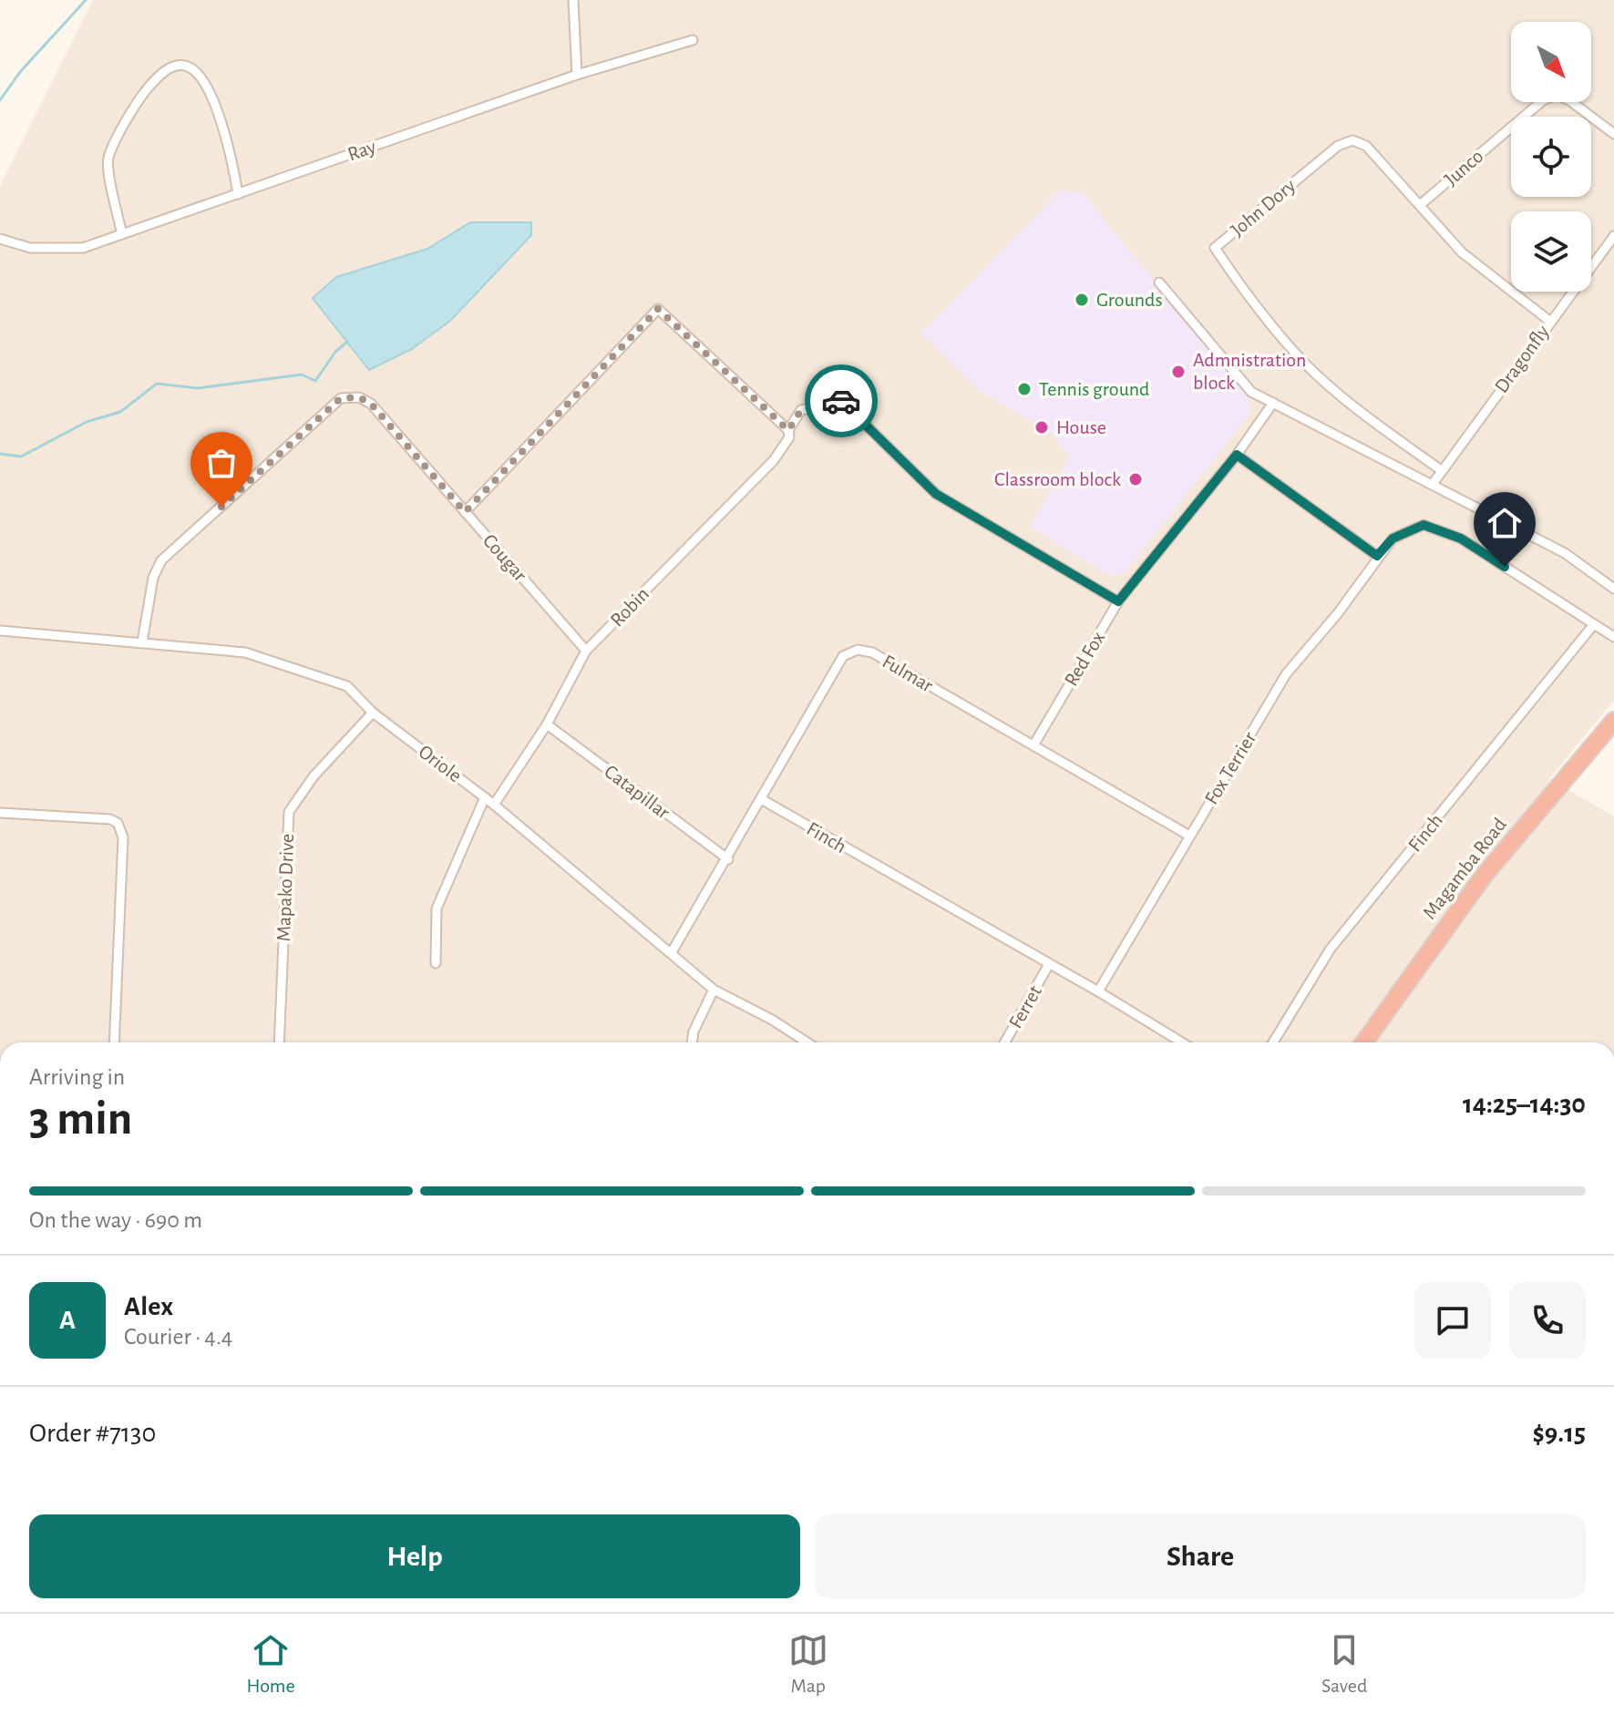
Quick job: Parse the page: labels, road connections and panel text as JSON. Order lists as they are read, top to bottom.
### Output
{
  "streets": {
    "highway": ["Magamba Road"],
    "street": [
      "Ray",
      "Junco",
      "John Dory",
      "Dragonfly",
      "Cougar",
      "Robin",
      "Red Fox",
      "Fulmar",
      "Oriole",
      "Fox Terrier",
      "Catapillar",
      "Finch",
      "Mapako Drive",
      "Ferret"
    ]
  },
  "crossings": [
    ["Junco", "John Dory"],
    ["John Dory", "Dragonfly"],
    ["Cougar", "Robin"],
    ["Cougar", "Oriole"],
    ["Robin", "Oriole"],
    ["Robin", "Catapillar"],
    ["Red Fox", "Fulmar"],
    ["Fulmar", "Oriole"],
    ["Fulmar", "Fox Terrier"],
    ["Fulmar", "Catapillar"],
    ["Fulmar", "Finch"],
    ["Oriole", "Mapako Drive"],
    ["Fox Terrier", "Finch"],
    ["Finch", "Ferret"]
  ],
  "places": [
    "Grounds",
    "Admnistration block",
    "Tennis ground",
    "House",
    "Classroom block"
  ],
  "north": "bottom right",
  "page": {
    "heading": ["3 min", "Arriving in", "14:25–14:30"],
    "panel": [
      "Alex",
      "Courier · 4.4",
      "Order #7130",
      "$9.15"
    ],
    "bar": "On the way · 690 m",
    "round": "A",
    "buttons": ["Help", "Share"],
    "tabs": ["Home", "Map", "Saved"]
  }
}
